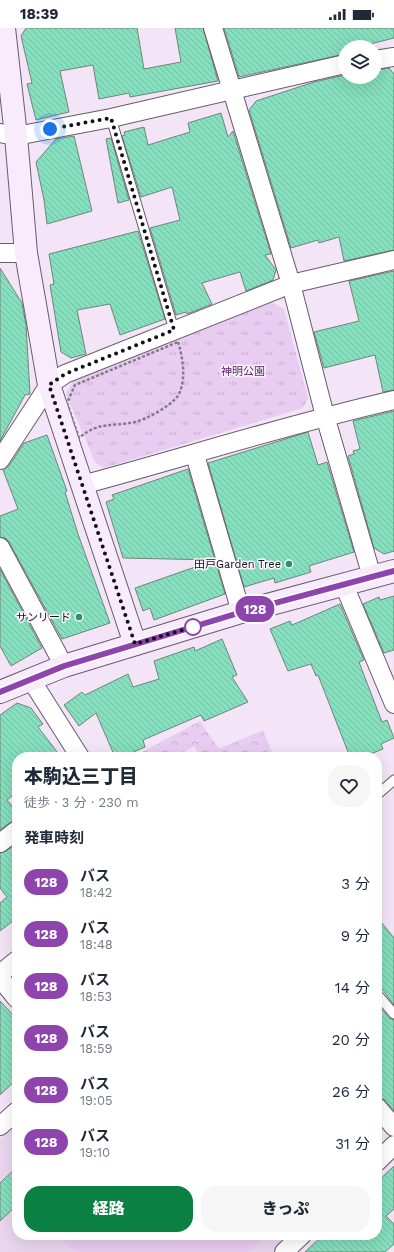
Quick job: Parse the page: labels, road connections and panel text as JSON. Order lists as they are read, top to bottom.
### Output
{
  "parks": ["神明公園"],
  "places": ["田戸Garden Tree", "サンリード"],
  "lines": ["bus line 128"],
  "page": {
    "status": "18:39",
    "on_map": "128",
    "heading": [
      ["本駒込三丁目", "徒歩 · 3 分 · 230 m"],
      "発車時刻"
    ],
    "list": [
      {
        "mark": "128",
        "name": "バス",
        "note": "18:42",
        "value": "3 分"
      },
      {
        "mark": "128",
        "name": "バス",
        "note": "18:48",
        "value": "9 分"
      },
      {
        "mark": "128",
        "name": "バス",
        "note": "18:53",
        "value": "14 分"
      },
      {
        "mark": "128",
        "name": "バス",
        "note": "18:59",
        "value": "20 分"
      },
      {
        "mark": "128",
        "name": "バス",
        "note": "19:05",
        "value": "26 分"
      },
      {
        "mark": "128",
        "name": "バス",
        "note": "19:10",
        "value": "31 分"
      }
    ],
    "buttons": ["経路", "きっぷ"]
  }
}
